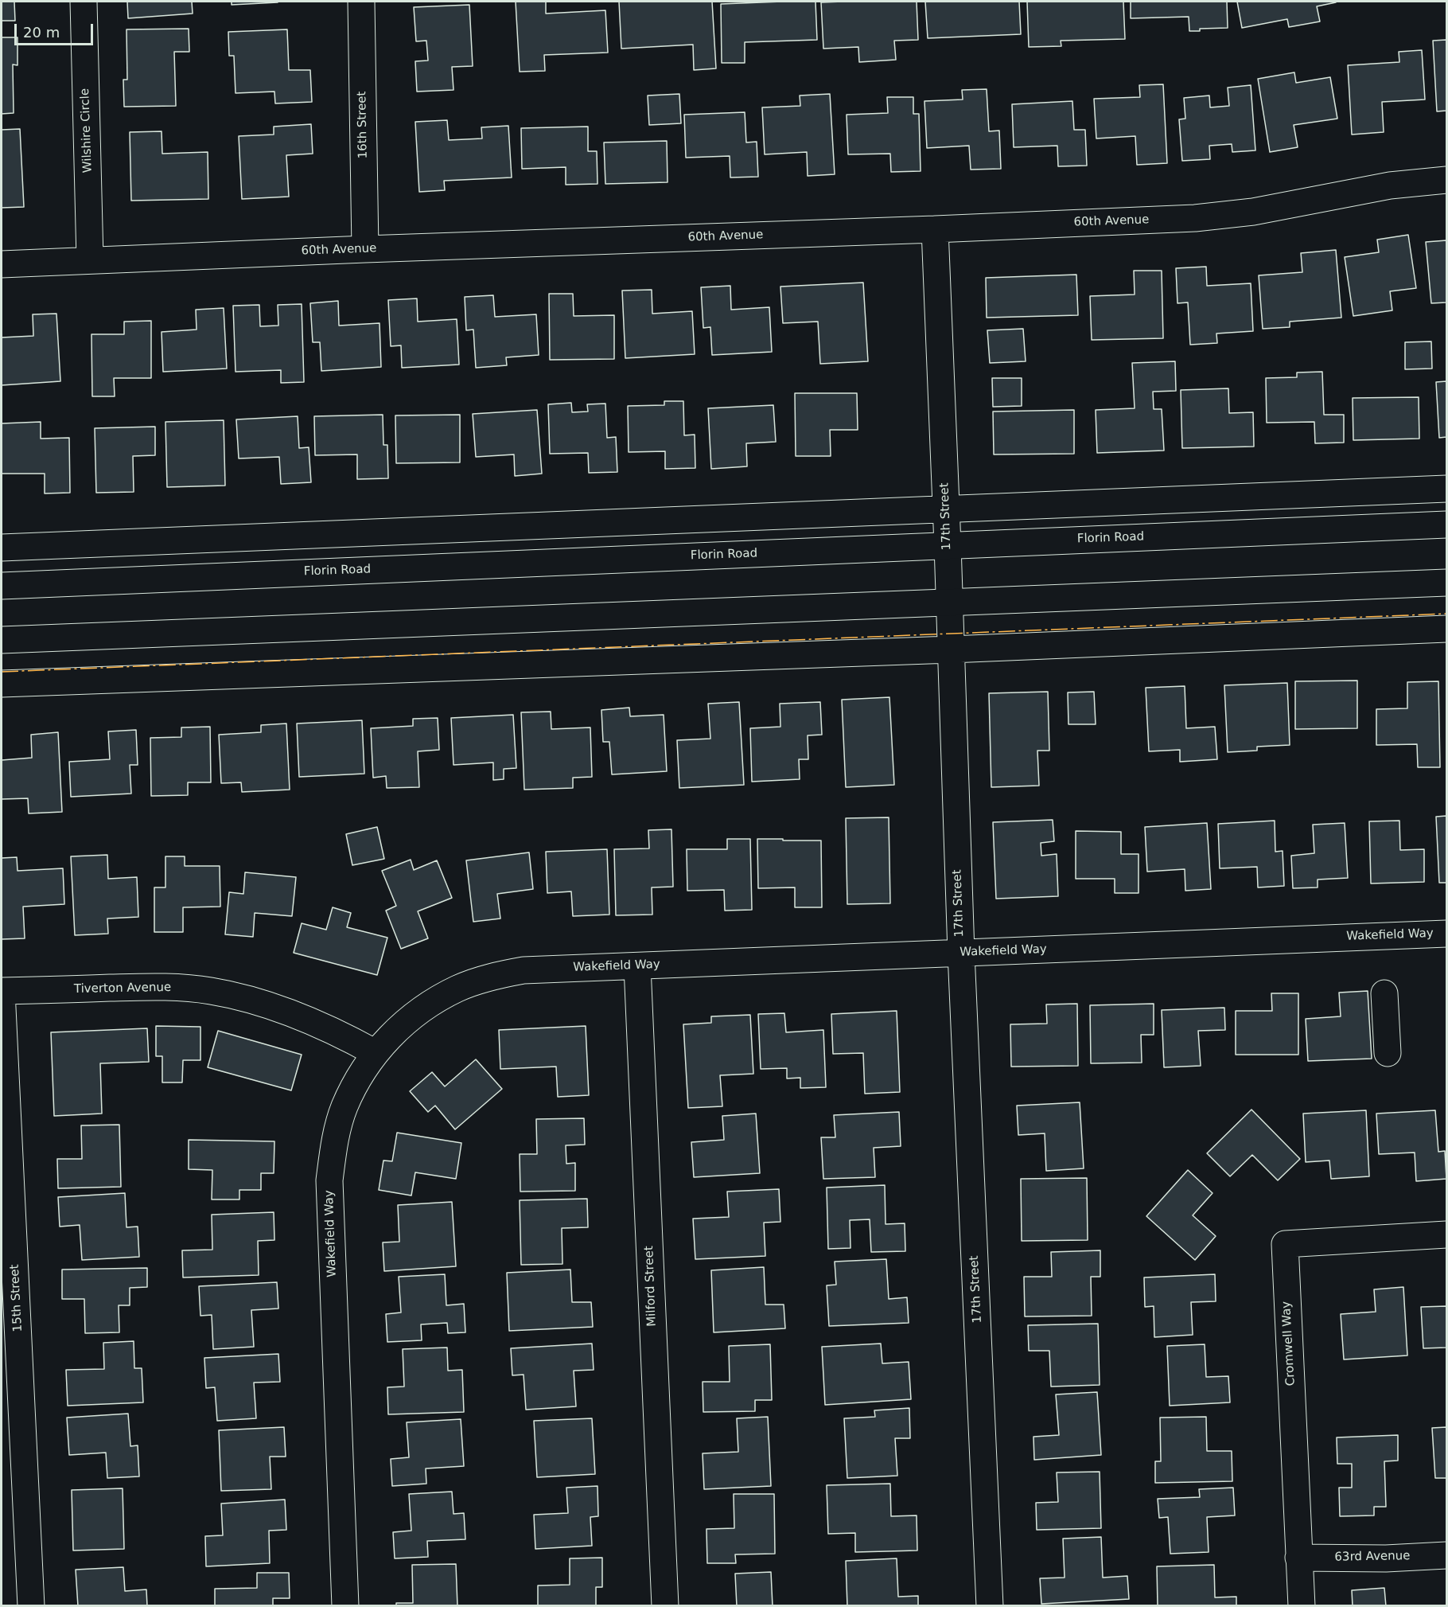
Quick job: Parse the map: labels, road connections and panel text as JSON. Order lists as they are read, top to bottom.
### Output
{
  "streets": {
    "street": [
      "16th Street",
      "Wilshire Circle",
      "60th Avenue",
      "17th Street",
      "Florin Road",
      "Wakefield Way",
      "Tiverton Avenue",
      "Milford Street",
      "15th Street",
      "Cromwell Way",
      "63rd Avenue"
    ]
  },
  "crossings": [
    ["16th Street", "60th Avenue"],
    ["Wilshire Circle", "60th Avenue"],
    ["60th Avenue", "17th Street"],
    ["17th Street", "Florin Road"],
    ["17th Street", "Wakefield Way"],
    ["Wakefield Way", "Tiverton Avenue"],
    ["Wakefield Way", "Milford Street"],
    ["Tiverton Avenue", "15th Street"],
    ["Cromwell Way", "63rd Avenue"]
  ],
  "scale_bar": "20 m"
}
